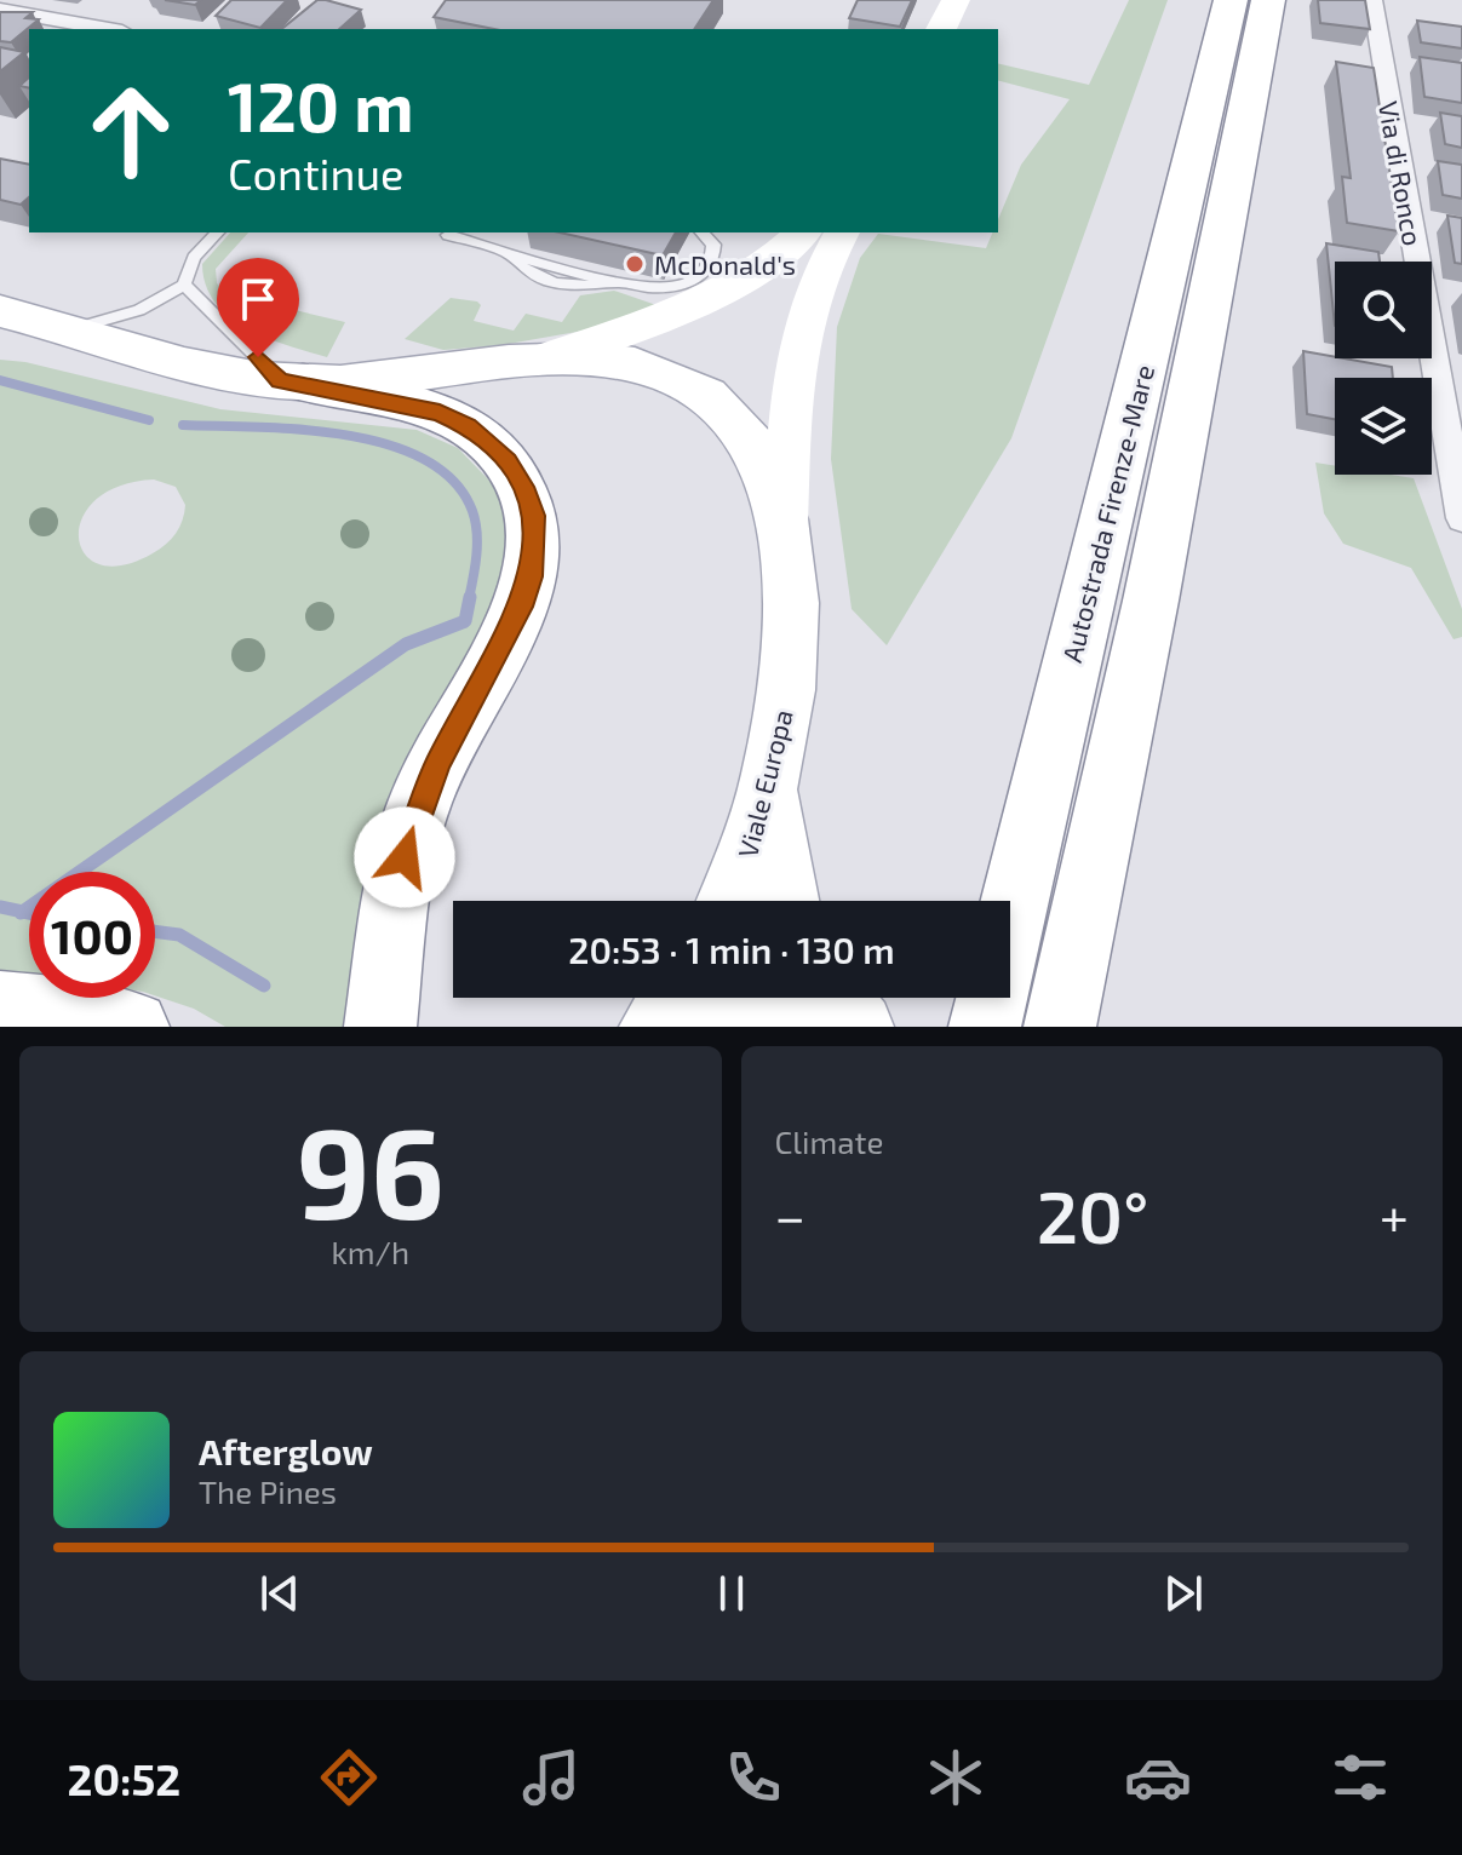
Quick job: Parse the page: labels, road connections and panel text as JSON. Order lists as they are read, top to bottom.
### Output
{
  "streets": {
    "highway": ["Autostrada Firenze-Mare"],
    "main road": ["Viale Europa"],
    "street": ["Via di Ronco"]
  },
  "places": ["McDonald's"],
  "page": {
    "turn": ["120 m", "Continue"],
    "limit": "100",
    "trip": "20:53 · 1 min · 130 m",
    "tile": [
      ["96", "km/h"],
      "Climate"
    ],
    "heat": ["−", "20°", "+"],
    "song": ["Afterglow", "The Pines"],
    "tabs": "20:52"
  }
}
